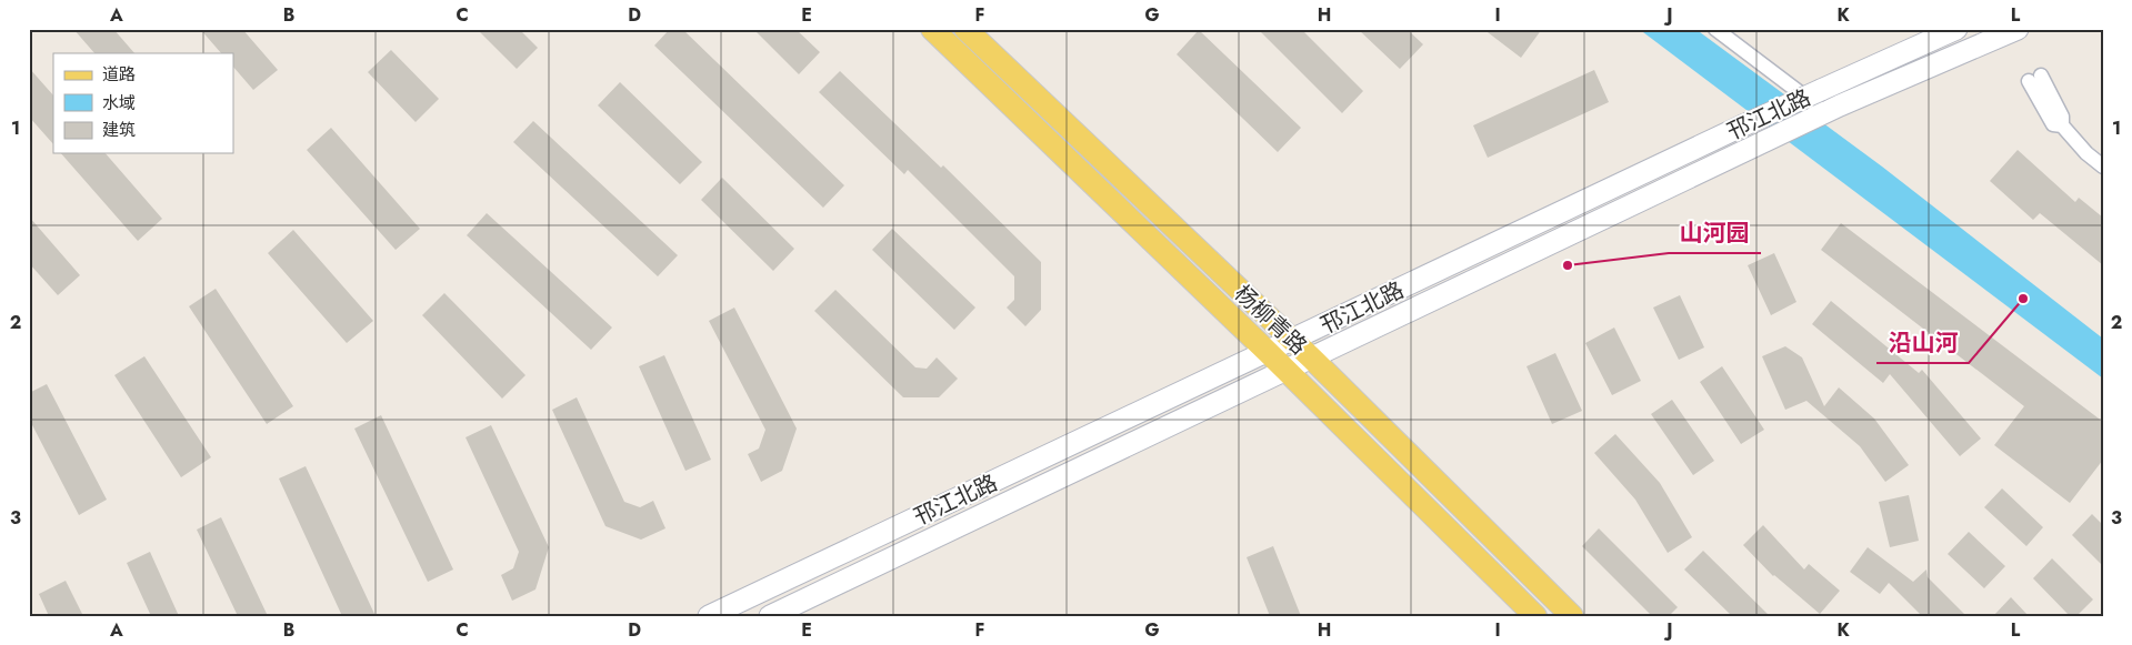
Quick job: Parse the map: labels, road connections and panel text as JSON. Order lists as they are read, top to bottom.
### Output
{
  "streets": {
    "main road": ["邗江北路", "杨柳青路"]
  },
  "crossings": [
    ["邗江北路", "杨柳青路"]
  ],
  "places": ["山河园", "沿山河"],
  "legend": ["道路", "水域", "建筑"],
  "grid": {
    "columns": [
      "A",
      "B",
      "C",
      "D",
      "E",
      "F",
      "G",
      "H",
      "I",
      "J",
      "K",
      "L"
    ],
    "rows": ["1", "2", "3"]
  }
}
